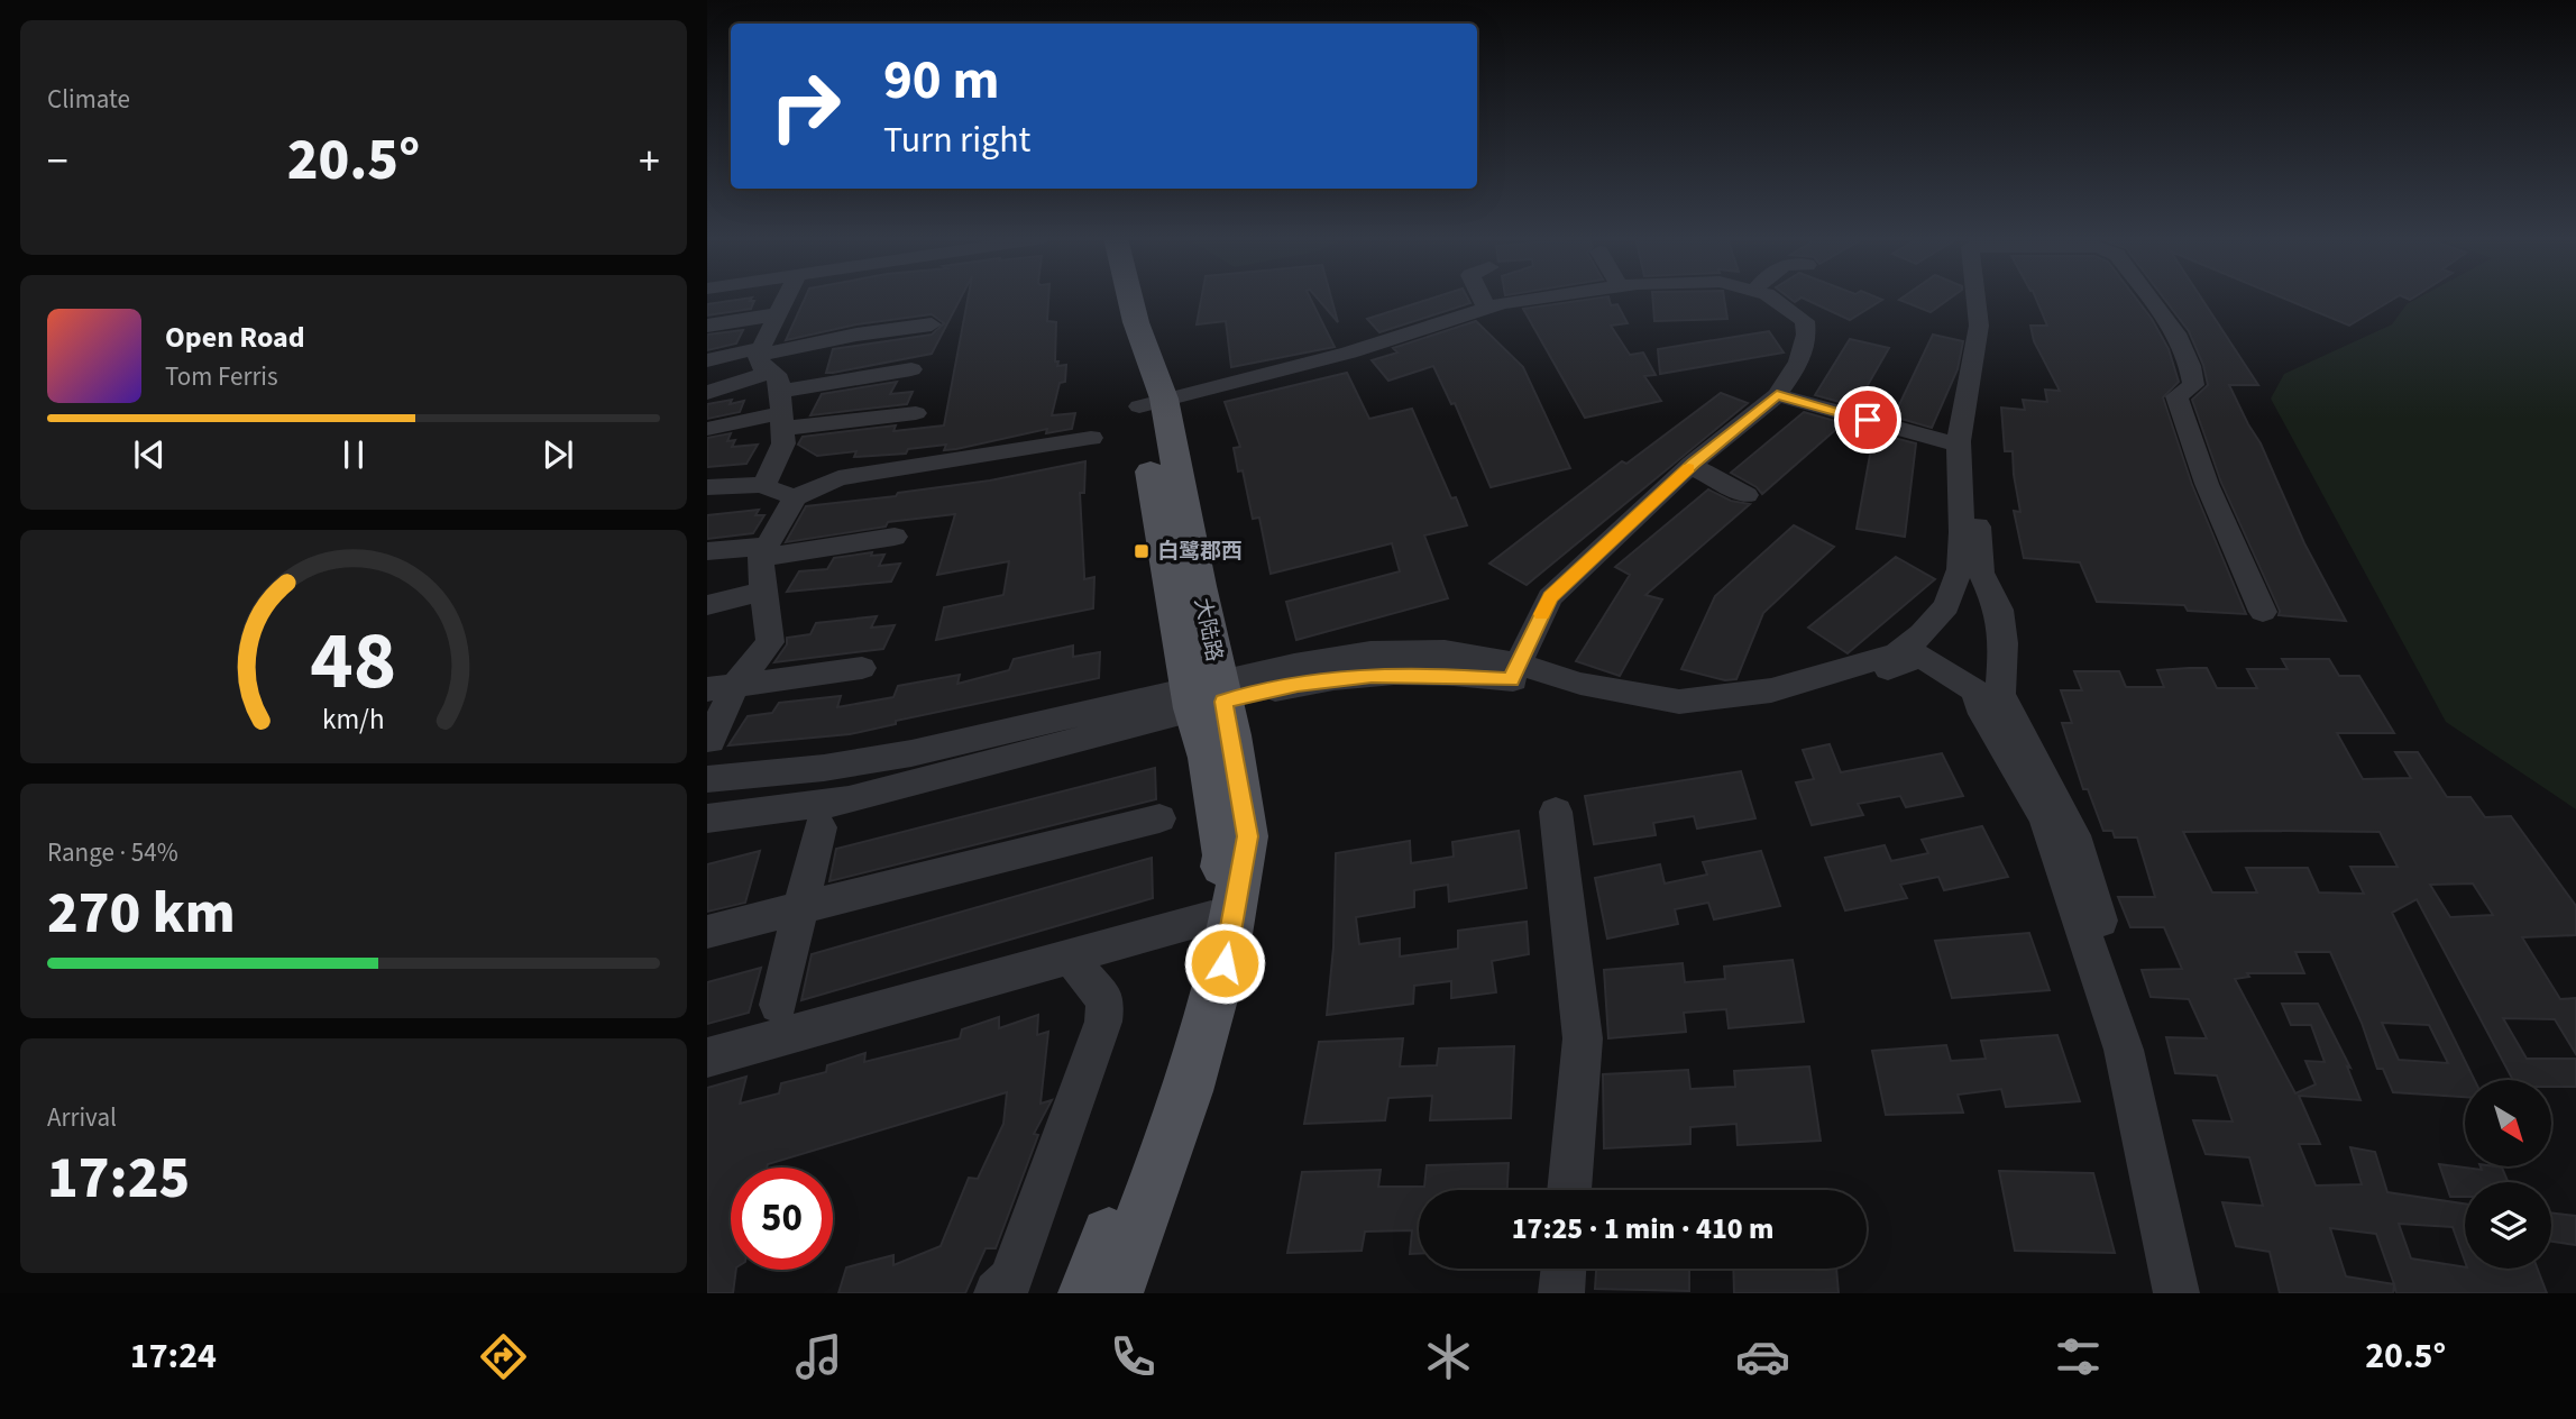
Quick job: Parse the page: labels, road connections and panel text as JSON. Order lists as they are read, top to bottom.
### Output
{
  "streets": {
    "main road": ["大陆路"]
  },
  "places": {
    "transit": ["白鹭郡西"]
  },
  "north": "bottom right",
  "page": {
    "tile": [
      "Climate",
      ["Range · 54%", "270 km"],
      ["Arrival", "17:25"]
    ],
    "turn": ["90 m", "Turn right"],
    "heat": ["−", "20.5°", "+"],
    "song": ["Open Road", "Tom Ferris"],
    "limit": "50",
    "trip": "17:25 · 1 min · 410 m",
    "tabs": ["17:24", "20.5°"],
    "gauge": ["48", "km/h"]
  }
}
